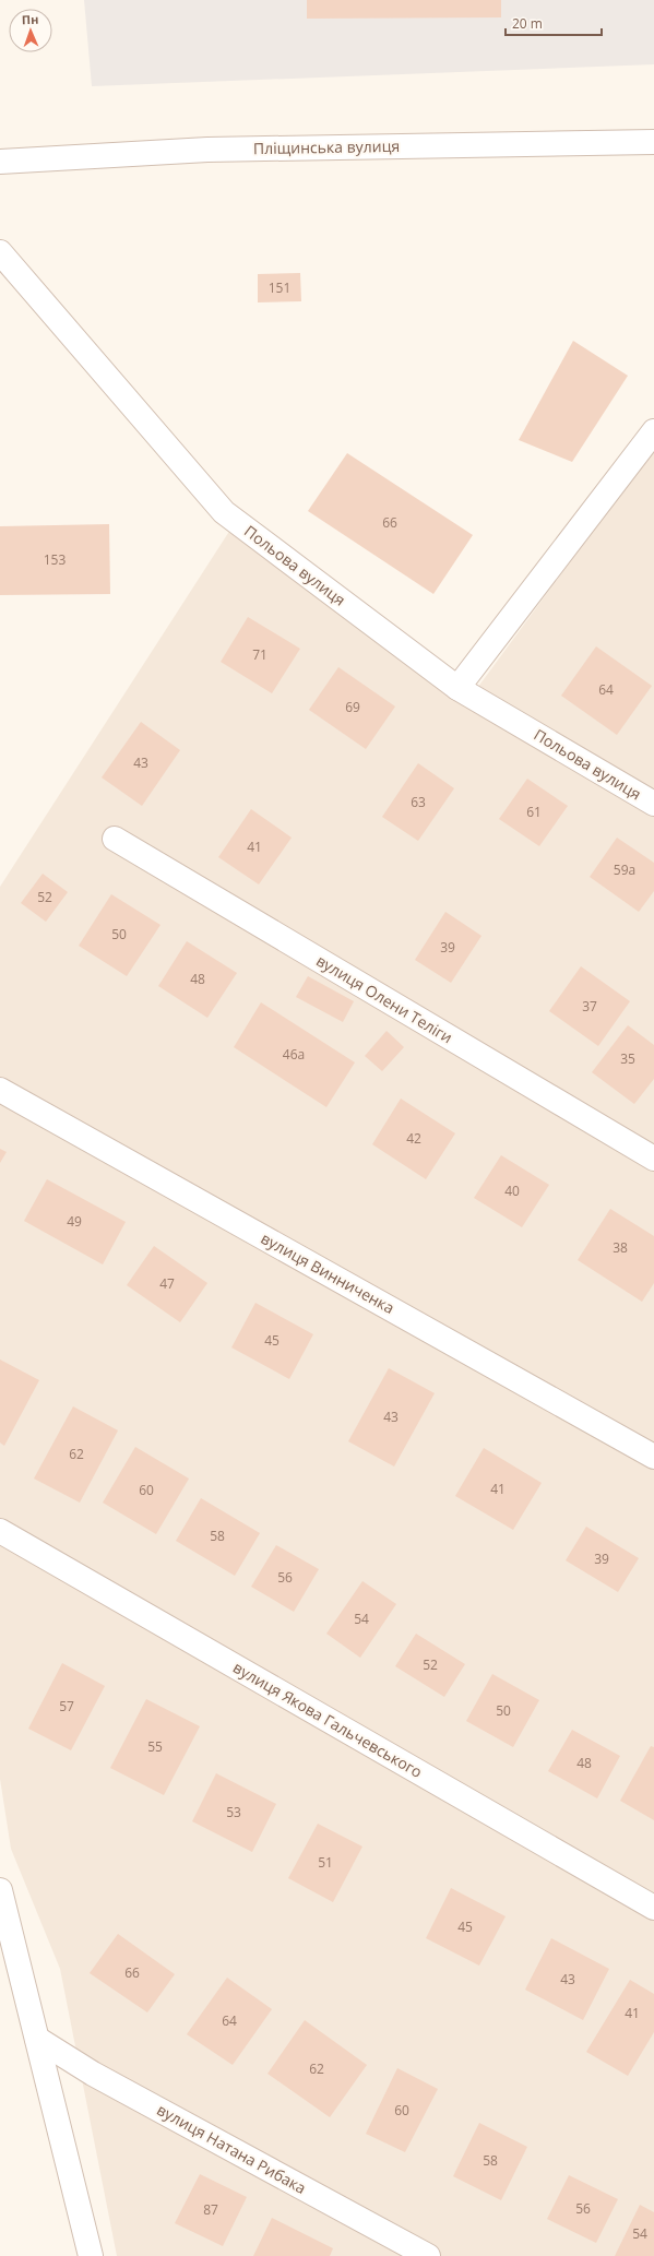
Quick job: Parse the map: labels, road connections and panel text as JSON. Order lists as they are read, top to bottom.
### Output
{
  "streets": {
    "street": [
      "Пліщинська вулиця",
      "Польова вулиця",
      "вулиця Олени Теліги",
      "вулиця Винниченка",
      "вулиця Якова Гальчевського",
      "вулиця Натана Рибака"
    ]
  },
  "house_numbers": [
    "151",
    "66",
    "153",
    "71",
    "64",
    "69",
    "43",
    "63",
    "61",
    "41",
    "59а",
    "52",
    "50",
    "39",
    "48",
    "37",
    "46а",
    "35",
    "42",
    "40",
    "49",
    "38",
    "47",
    "45",
    "43",
    "62",
    "41",
    "60",
    "58",
    "39",
    "56",
    "54",
    "52",
    "57",
    "50",
    "55",
    "48",
    "53",
    "51",
    "45",
    "66",
    "43",
    "41",
    "64",
    "62",
    "60",
    "58",
    "56",
    "87",
    "54"
  ],
  "scale_bar": "20 m",
  "north": "top"
}
